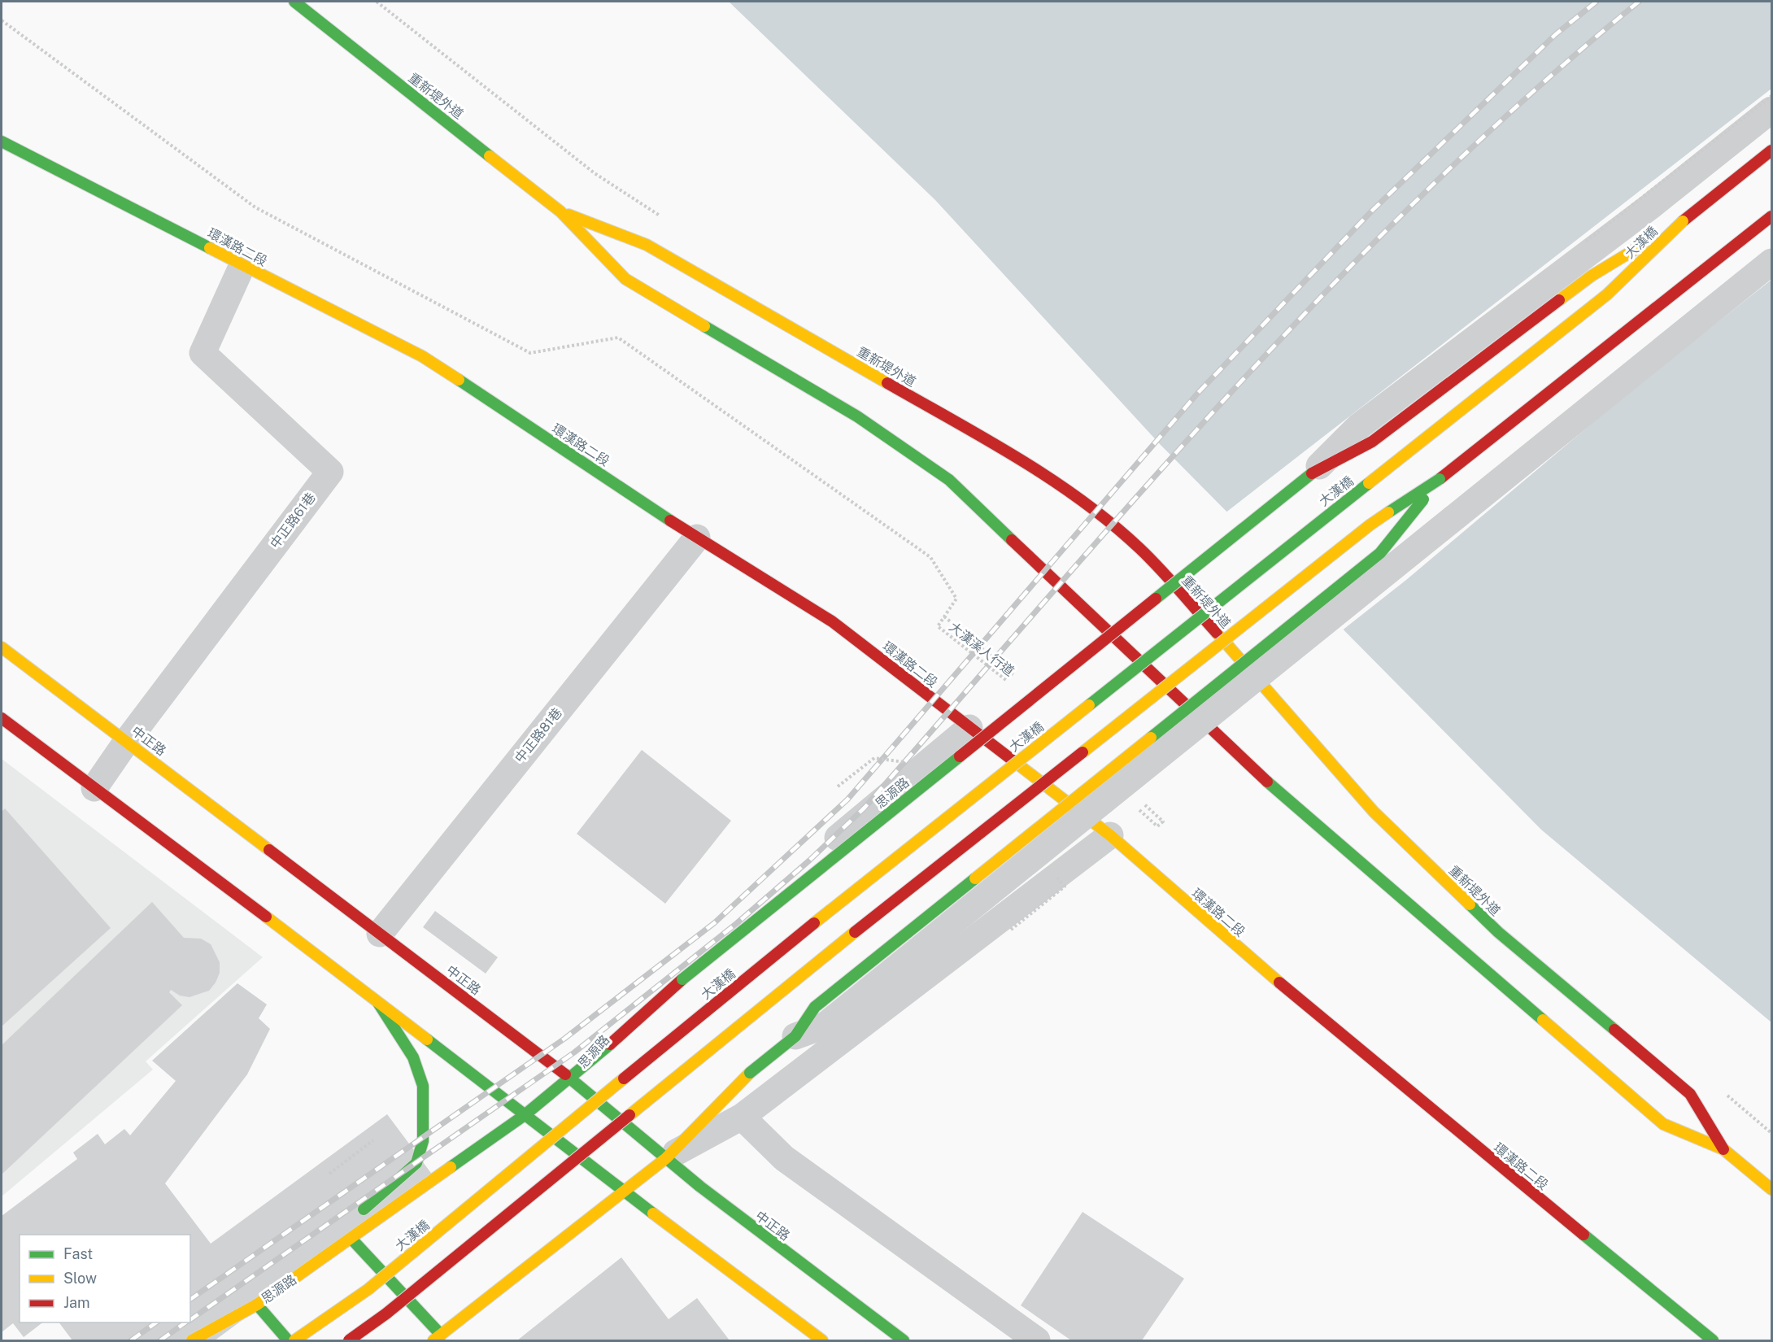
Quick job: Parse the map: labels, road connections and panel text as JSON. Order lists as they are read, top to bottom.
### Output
{
  "streets": {
    "main road": [
      "重新堤外道",
      "大漢橋",
      "環漢路二段",
      "中正路",
      "思源路"
    ],
    "street": ["中正路61巷", "中正路81巷"],
    "path": ["大漢溪人行道"]
  },
  "crossings": [
    ["環漢路二段", "中正路61巷"],
    ["環漢路二段", "中正路81巷"],
    ["環漢路二段", "思源路"],
    ["中正路61巷", "中正路"],
    ["中正路81巷", "中正路"],
    ["中正路", "思源路"]
  ],
  "legend": ["Fast", "Slow", "Jam"]
}
